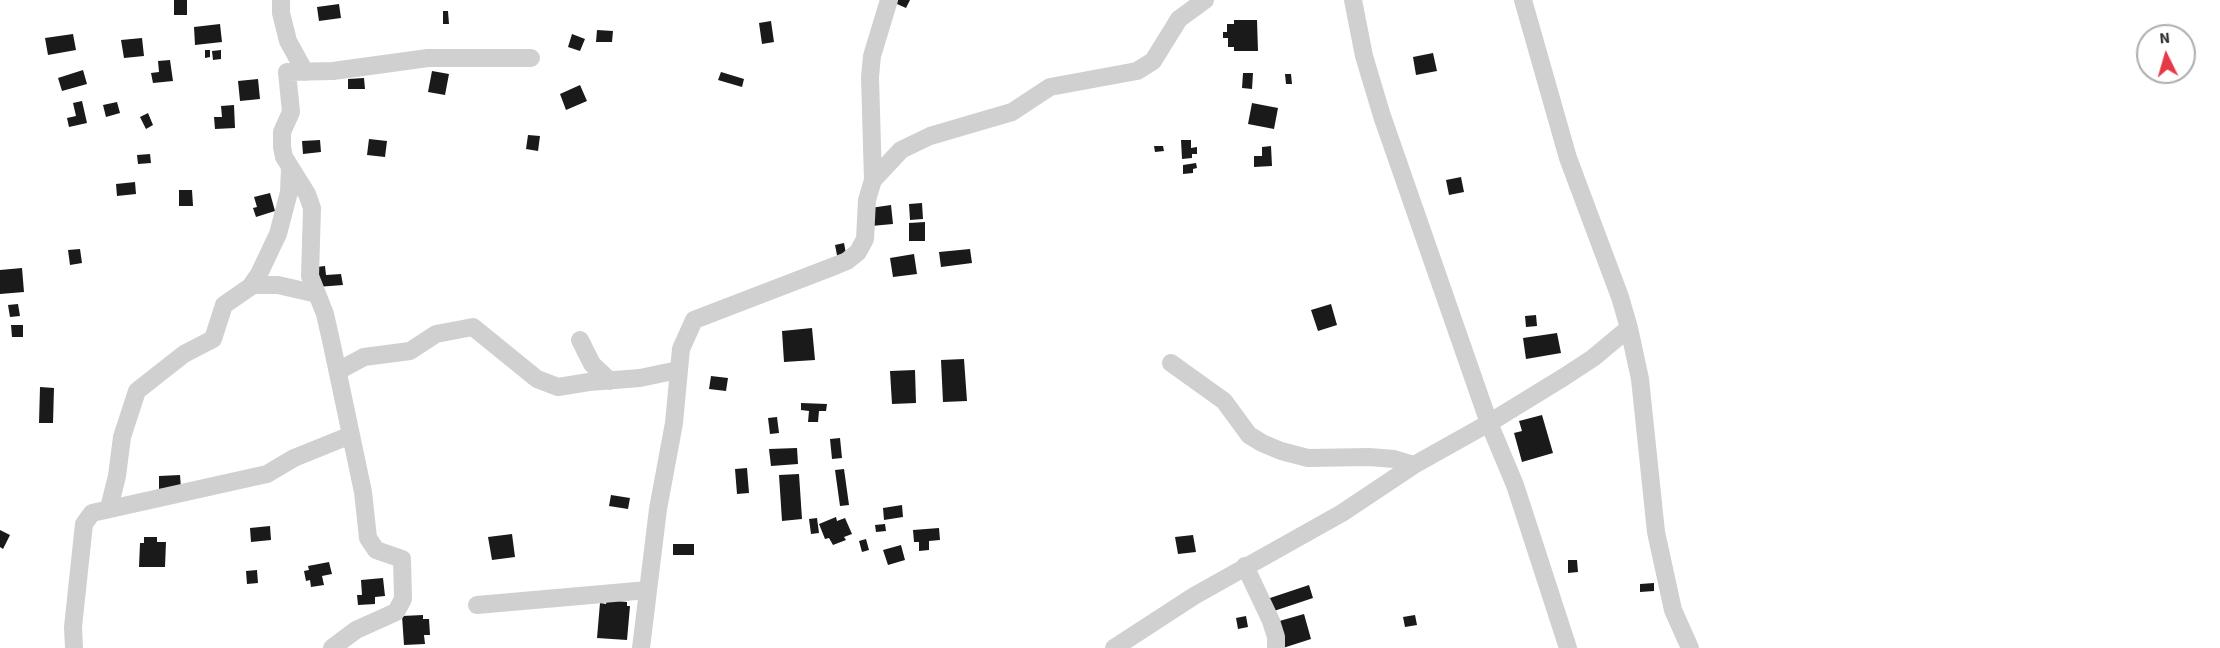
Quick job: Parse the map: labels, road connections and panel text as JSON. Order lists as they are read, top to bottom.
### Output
{
  "north": "top"
}
